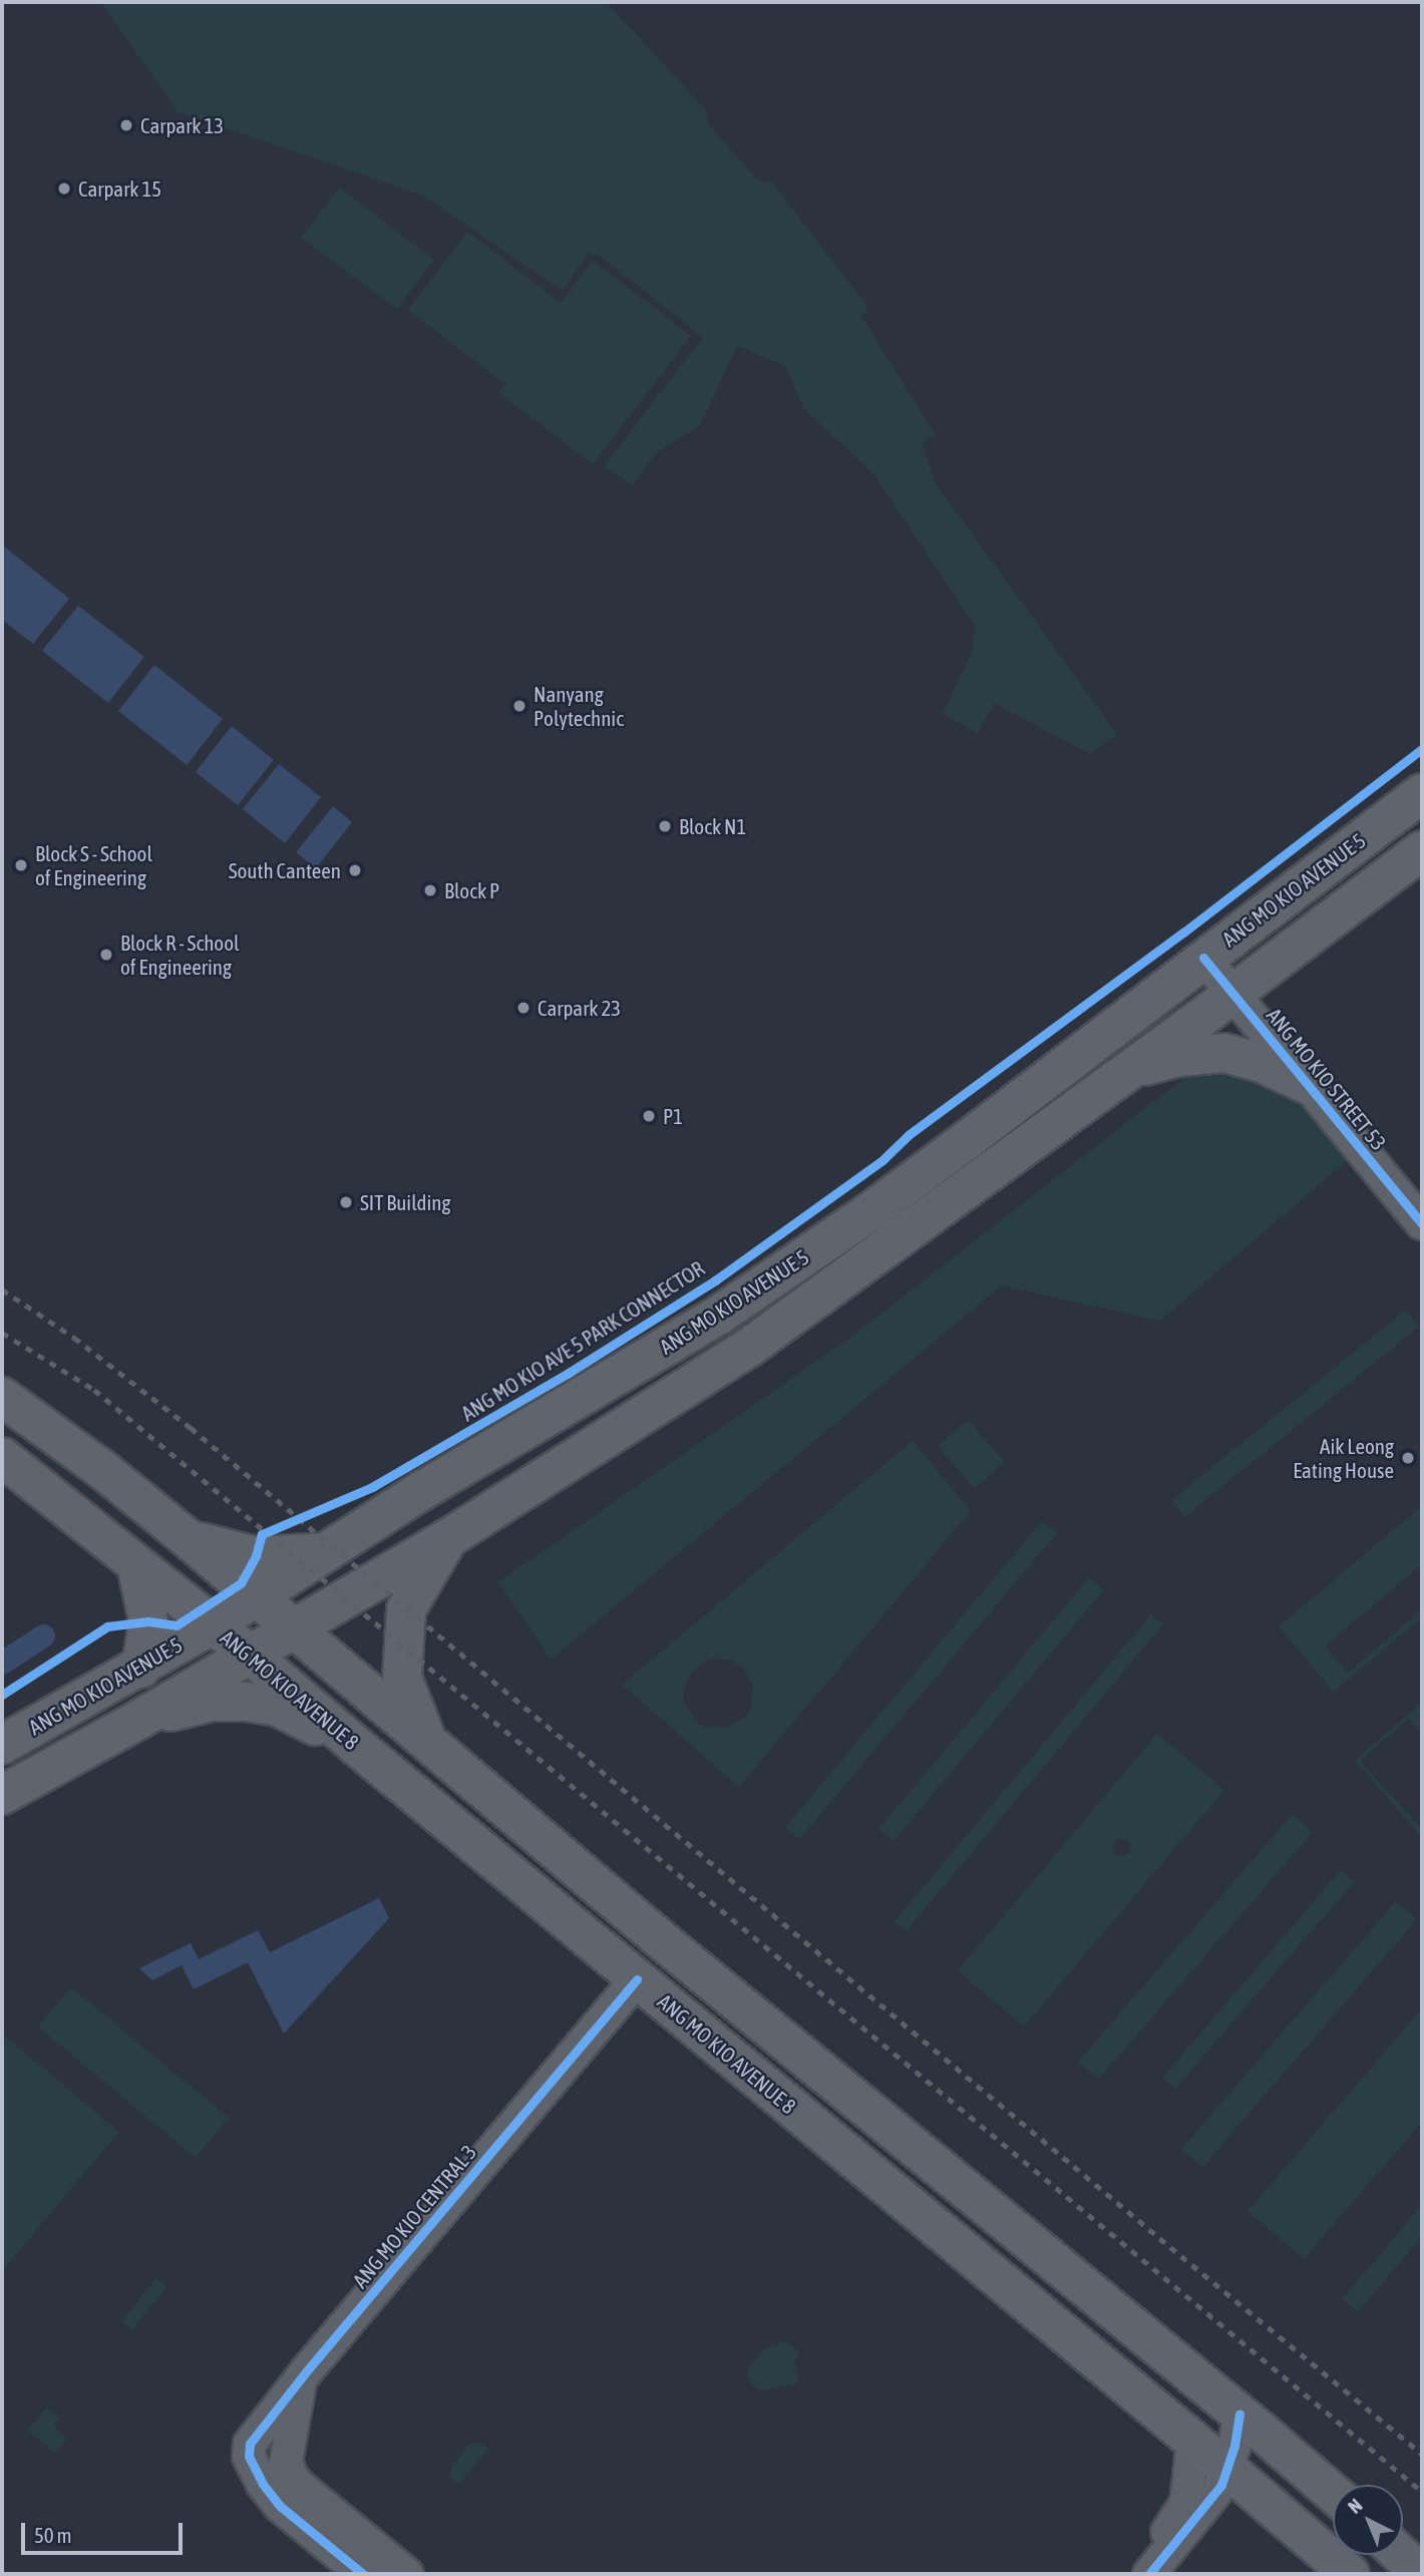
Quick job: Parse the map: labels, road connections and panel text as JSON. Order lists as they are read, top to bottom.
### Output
{
  "streets": {
    "main road": ["ANG MO KIO AVENUE 5", "ANG MO KIO AVENUE 8"],
    "street": ["ANG MO KIO STREET 53", "ANG MO KIO CENTRAL 3"],
    "cycle path": ["ANG MO KIO AVE 5 PARK CONNECTOR"]
  },
  "crossings": [
    ["ANG MO KIO AVENUE 5", "ANG MO KIO STREET 53"],
    ["ANG MO KIO AVENUE 5", "ANG MO KIO AVENUE 8"],
    ["ANG MO KIO AVENUE 8", "ANG MO KIO CENTRAL 3"]
  ],
  "places": [
    "Carpark 13",
    "Carpark 15",
    "Nanyang Polytechnic",
    "Block N1",
    "Block S - School of Engineering",
    "South Canteen",
    "Block P",
    "Block R - School of Engineering",
    "Carpark 23",
    "P1",
    "SIT Building",
    "Aik Leong Eating House"
  ],
  "scale_bar": "50 m",
  "north": "top left"
}
